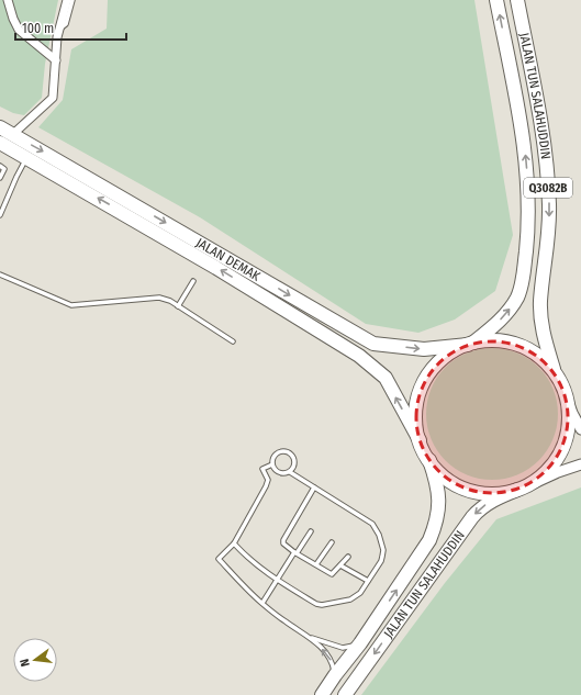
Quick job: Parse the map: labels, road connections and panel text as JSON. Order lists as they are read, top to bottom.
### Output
{
  "streets": {
    "main road": ["JALAN TUN SALAHUDDIN", "Q3082B", "JALAN DEMAK"]
  },
  "crossings": [
    ["JALAN TUN SALAHUDDIN", "JALAN DEMAK"]
  ],
  "scale_bar": "100 m",
  "north": "left"
}
